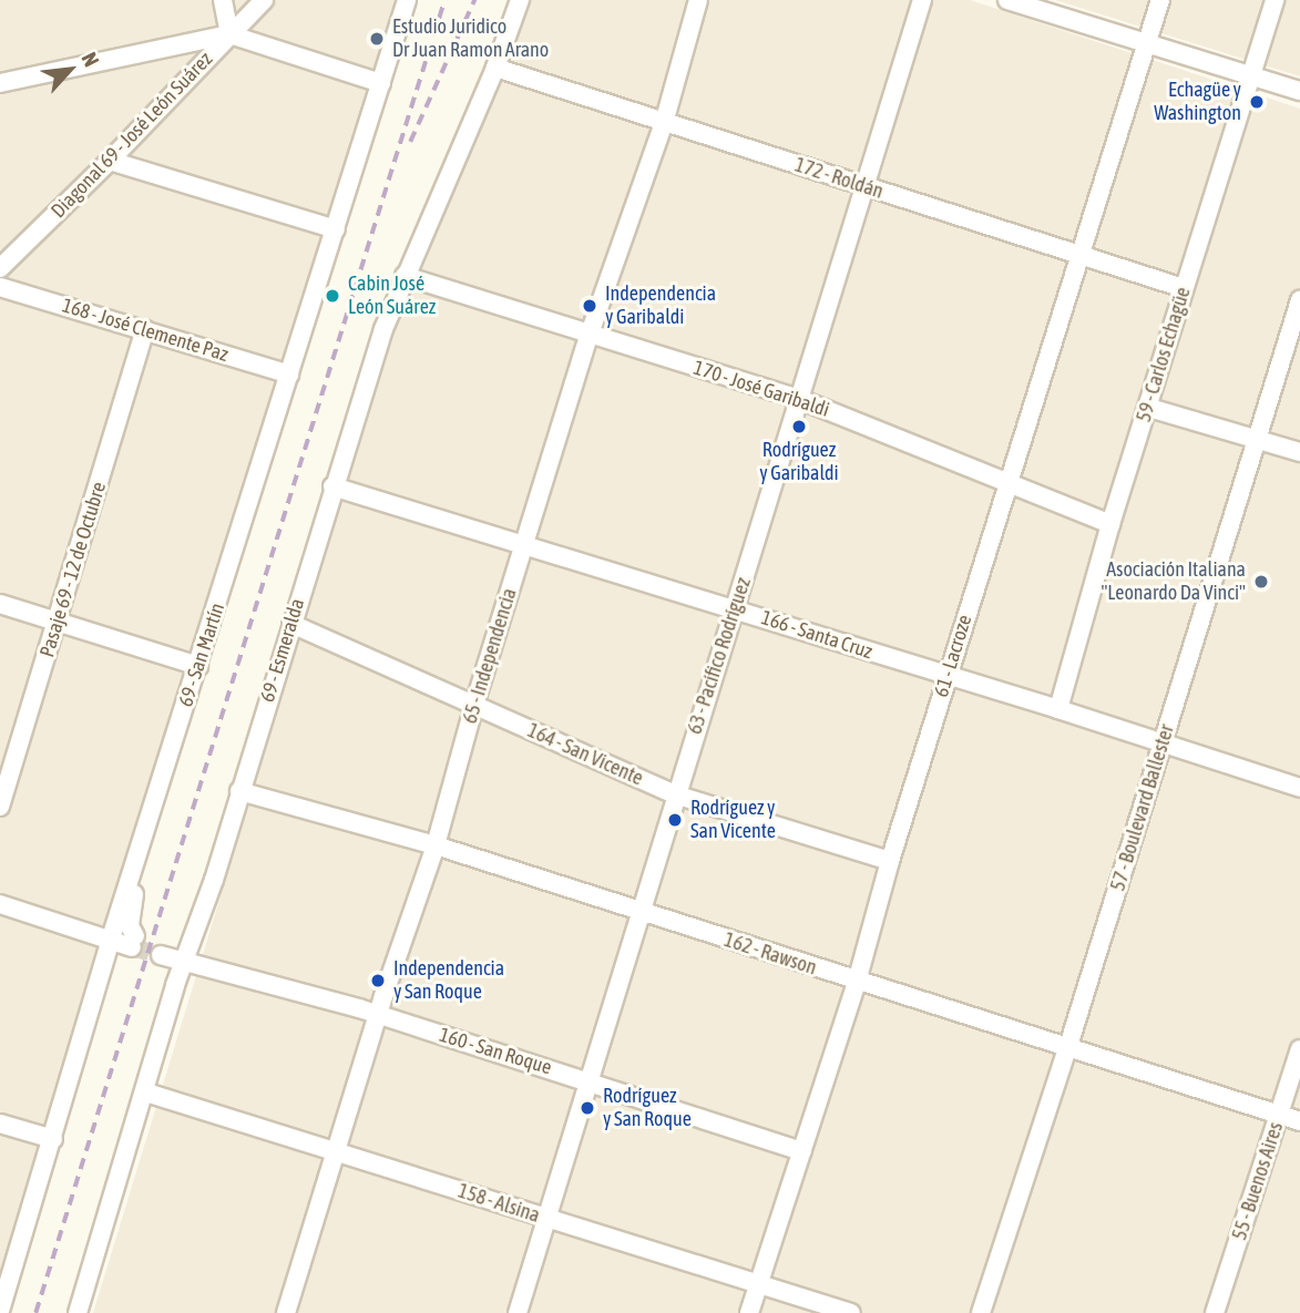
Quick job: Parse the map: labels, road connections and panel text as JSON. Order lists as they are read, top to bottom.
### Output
{
  "streets": {
    "street": [
      "Diagonal 69 - José León Suárez",
      "172 - Roldán",
      "168 - José Clemente Paz",
      "59 - Carlos Echagüe",
      "170 - José Garibaldi",
      "Pasaje 69 - 12 de Octubre",
      "166 - Santa Cruz",
      "69 - Esmeralda",
      "69 - San Martín",
      "65 - Independencia",
      "63 - Pacífico Rodríguez",
      "61 - Lacroze",
      "164 - San Vicente",
      "57 - Boulevard Ballester",
      "162 - Rawson",
      "160 - San Roque",
      "55 - Buenos Aires",
      "158 - Alsina"
    ]
  },
  "crossings": [
    ["172 - Roldán", "59 - Carlos Echagüe"],
    ["172 - Roldán", "69 - Esmeralda"],
    ["172 - Roldán", "65 - Independencia"],
    ["172 - Roldán", "63 - Pacífico Rodríguez"],
    ["172 - Roldán", "61 - Lacroze"],
    ["168 - José Clemente Paz", "Pasaje 69 - 12 de Octubre"],
    ["168 - José Clemente Paz", "69 - San Martín"],
    ["59 - Carlos Echagüe", "170 - José Garibaldi"],
    ["59 - Carlos Echagüe", "166 - Santa Cruz"],
    ["170 - José Garibaldi", "69 - Esmeralda"],
    ["170 - José Garibaldi", "65 - Independencia"],
    ["170 - José Garibaldi", "63 - Pacífico Rodríguez"],
    ["170 - José Garibaldi", "61 - Lacroze"],
    ["166 - Santa Cruz", "69 - Esmeralda"],
    ["166 - Santa Cruz", "65 - Independencia"],
    ["166 - Santa Cruz", "63 - Pacífico Rodríguez"],
    ["166 - Santa Cruz", "61 - Lacroze"],
    ["166 - Santa Cruz", "57 - Boulevard Ballester"],
    ["69 - Esmeralda", "164 - San Vicente"],
    ["69 - Esmeralda", "162 - Rawson"],
    ["69 - Esmeralda", "160 - San Roque"],
    ["69 - Esmeralda", "158 - Alsina"],
    ["65 - Independencia", "164 - San Vicente"],
    ["65 - Independencia", "162 - Rawson"],
    ["65 - Independencia", "160 - San Roque"],
    ["65 - Independencia", "158 - Alsina"],
    ["63 - Pacífico Rodríguez", "164 - San Vicente"],
    ["63 - Pacífico Rodríguez", "162 - Rawson"],
    ["63 - Pacífico Rodríguez", "160 - San Roque"],
    ["63 - Pacífico Rodríguez", "158 - Alsina"],
    ["61 - Lacroze", "164 - San Vicente"],
    ["61 - Lacroze", "162 - Rawson"],
    ["61 - Lacroze", "160 - San Roque"],
    ["61 - Lacroze", "158 - Alsina"],
    ["57 - Boulevard Ballester", "162 - Rawson"],
    ["162 - Rawson", "55 - Buenos Aires"]
  ],
  "places": [
    "Estudio Juridico Dr Juan Ramon Arano",
    "Echagüe y Washington",
    "Cabin José León Suárez",
    "Independencia y Garibaldi",
    "Rodríguez y Garibaldi",
    "Asociación Italiana \"Leonardo Da Vinci\"",
    "Rodríguez y San Vicente",
    "Independencia y San Roque",
    "Rodríguez y San Roque"
  ],
  "north": "top right"
}
